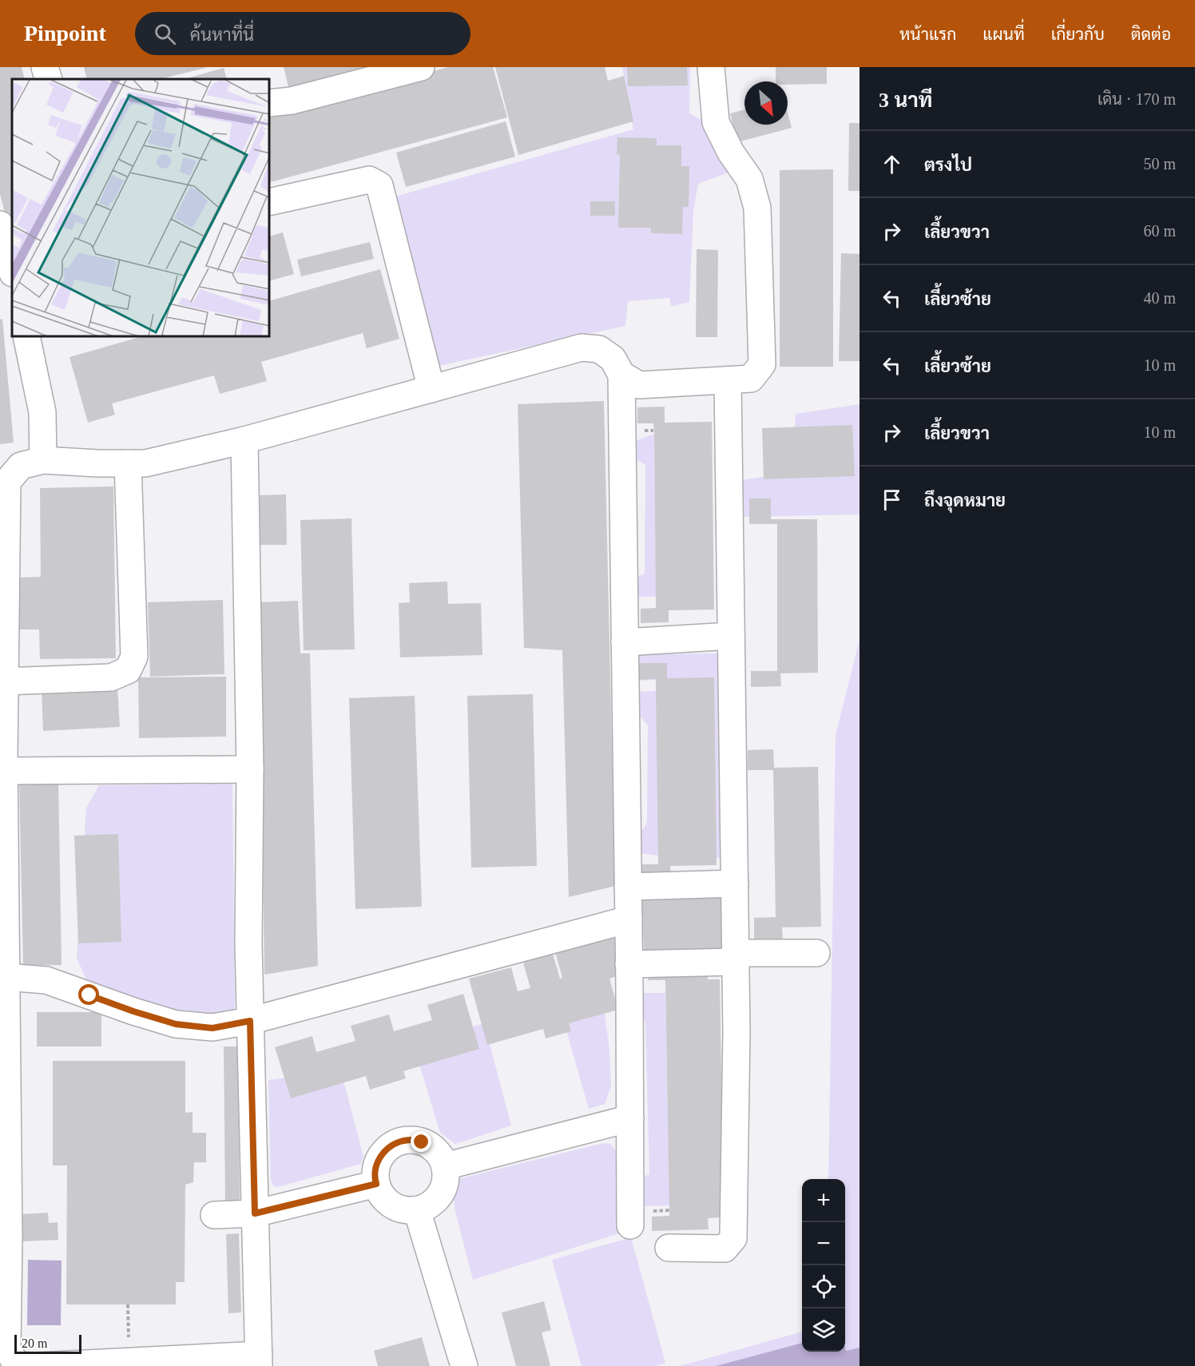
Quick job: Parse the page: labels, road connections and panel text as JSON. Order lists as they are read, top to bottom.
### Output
{
  "scale_bar": "20 m",
  "north": "bottom right",
  "page": {
    "header": "Pinpoint",
    "search": "ค้นหาที่นี่",
    "nav": [
      "หน้าแรก",
      "แผนที่",
      "เกี่ยวกับ",
      "ติดต่อ"
    ],
    "heading": ["3 นาที", "เดิน · 170 m"],
    "list": [
      ["ตรงไป", "50 m"],
      ["เลี้ยวขวา", "60 m"],
      ["เลี้ยวซ้าย", "40 m"],
      ["เลี้ยวซ้าย", "10 m"],
      ["เลี้ยวขวา", "10 m"],
      "ถึงจุดหมาย"
    ],
    "map_buttons": ["+", "−"],
    "scale": "20 m"
  }
}
